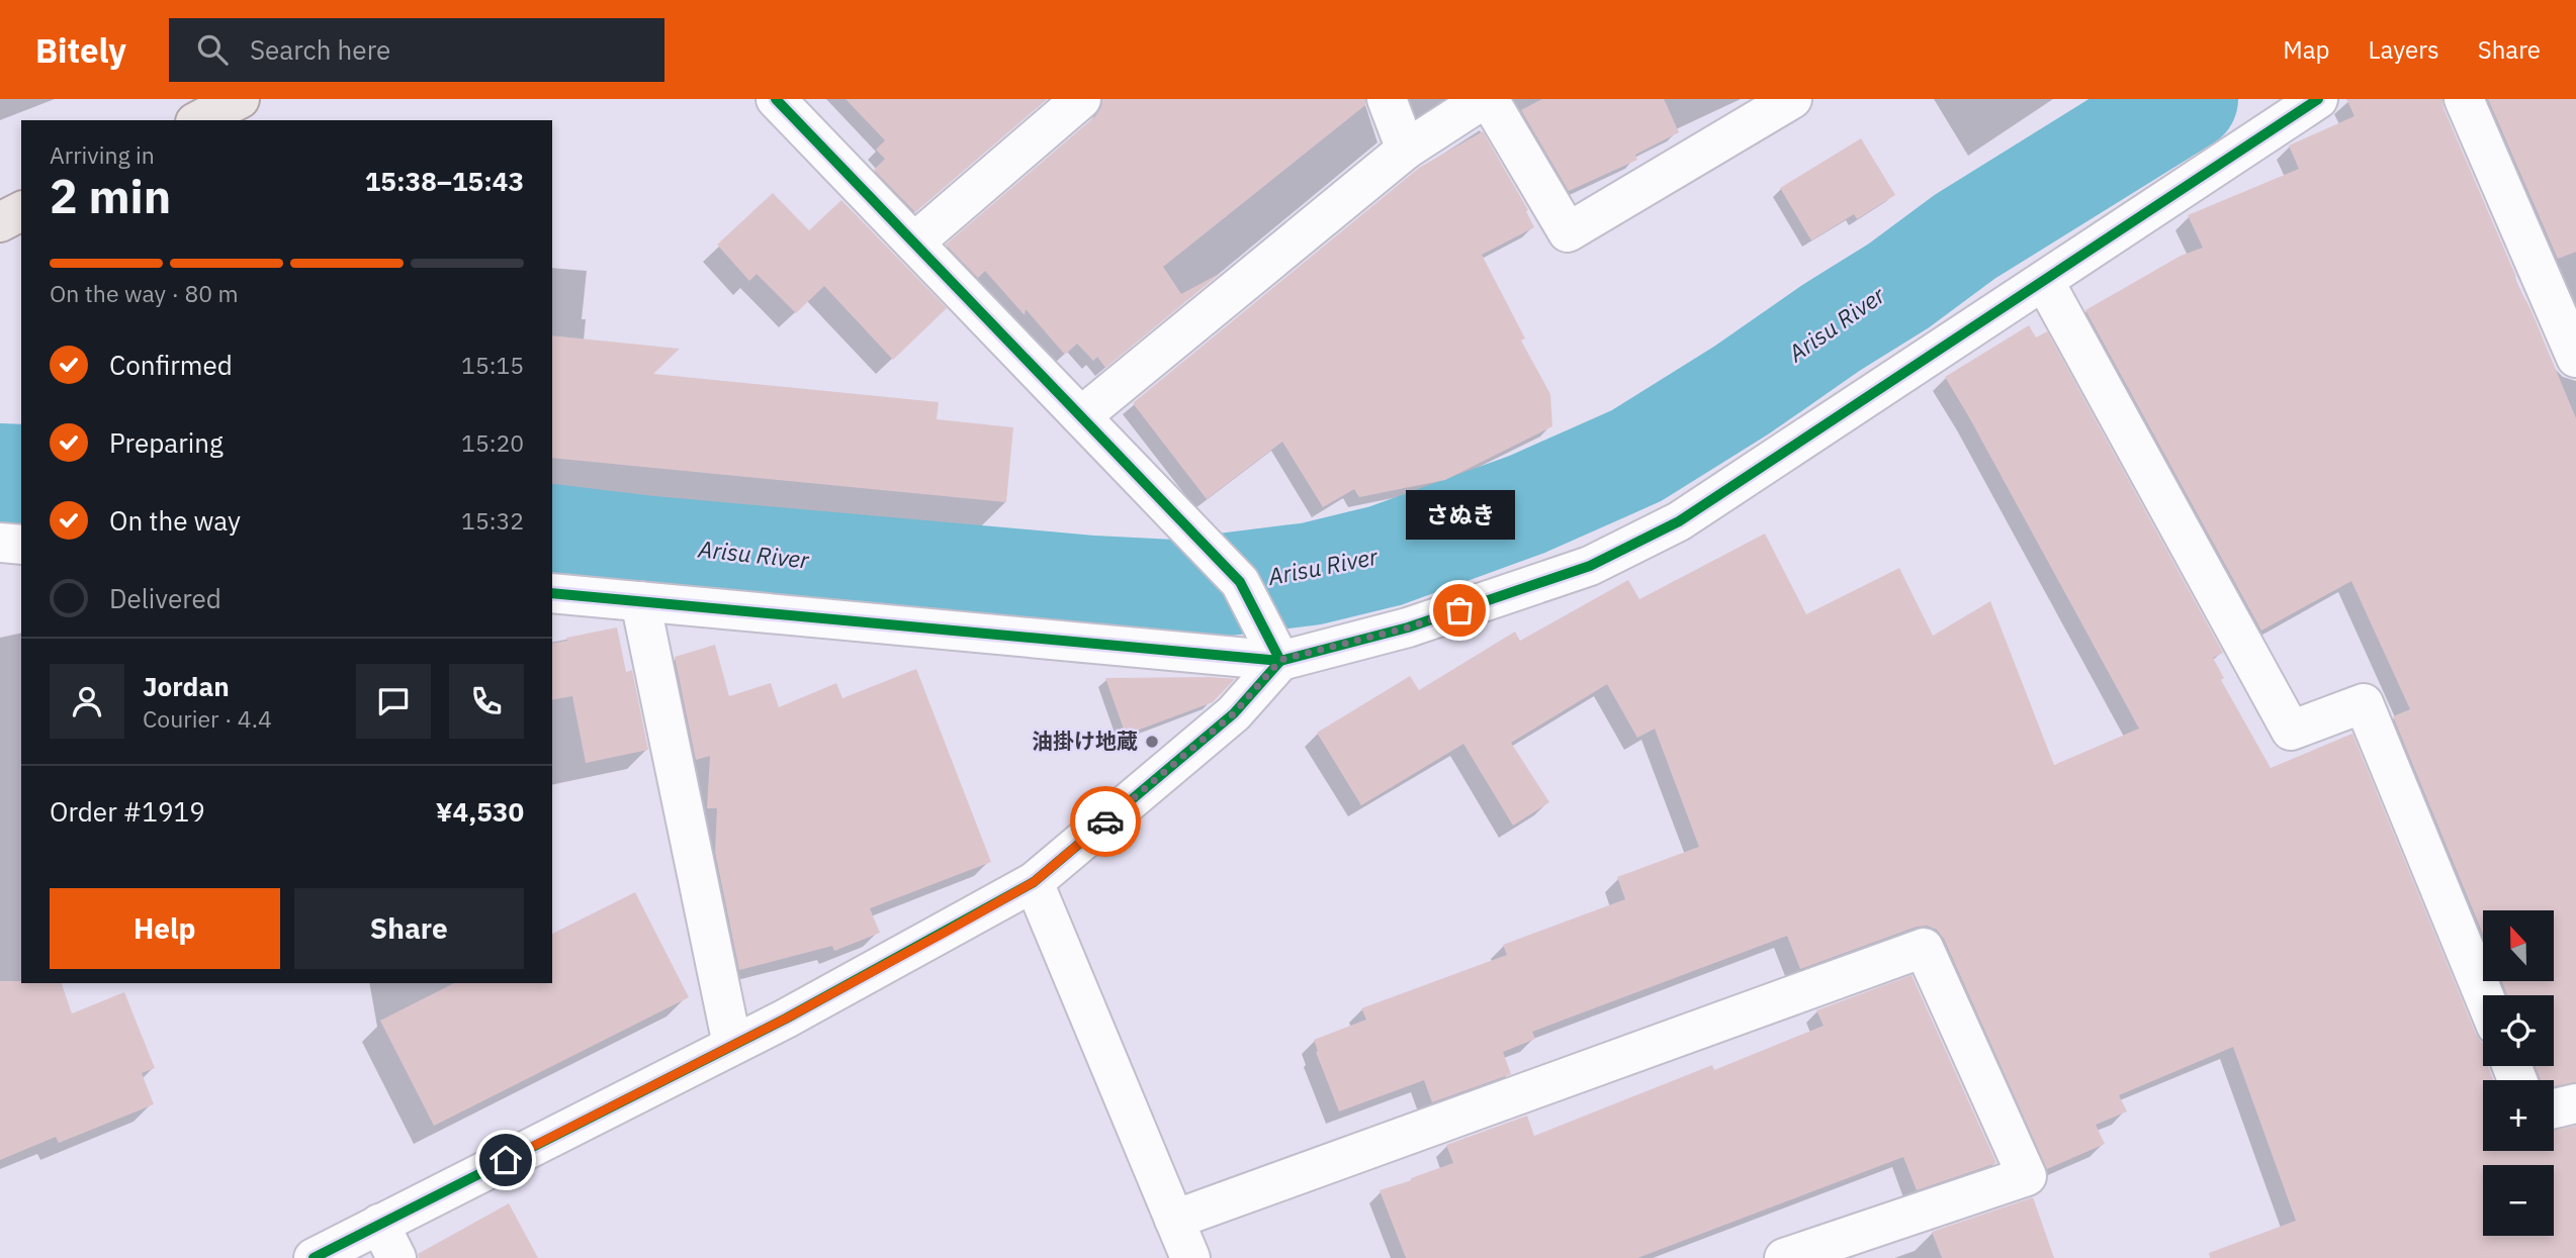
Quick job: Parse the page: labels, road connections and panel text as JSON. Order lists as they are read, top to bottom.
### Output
{
  "water": ["Arisu River"],
  "places": ["さぬき", "油掛け地蔵"],
  "north": "top",
  "page": {
    "header": "Bitely",
    "search": "Search here",
    "nav": ["Map", "Layers", "Share"],
    "heading": ["2 min", "Arriving in", "15:38–15:43"],
    "panel": [
      "Jordan",
      "Courier · 4.4",
      "Order #1919",
      "¥4,530"
    ],
    "bar": "On the way · 80 m",
    "list": [
      ["Confirmed", "15:15"],
      ["Preparing", "15:20"],
      ["On the way", "15:32"],
      "Delivered"
    ],
    "bubble": "さぬき",
    "buttons": ["Help", "Share"],
    "map_buttons": ["+", "−"]
  }
}
